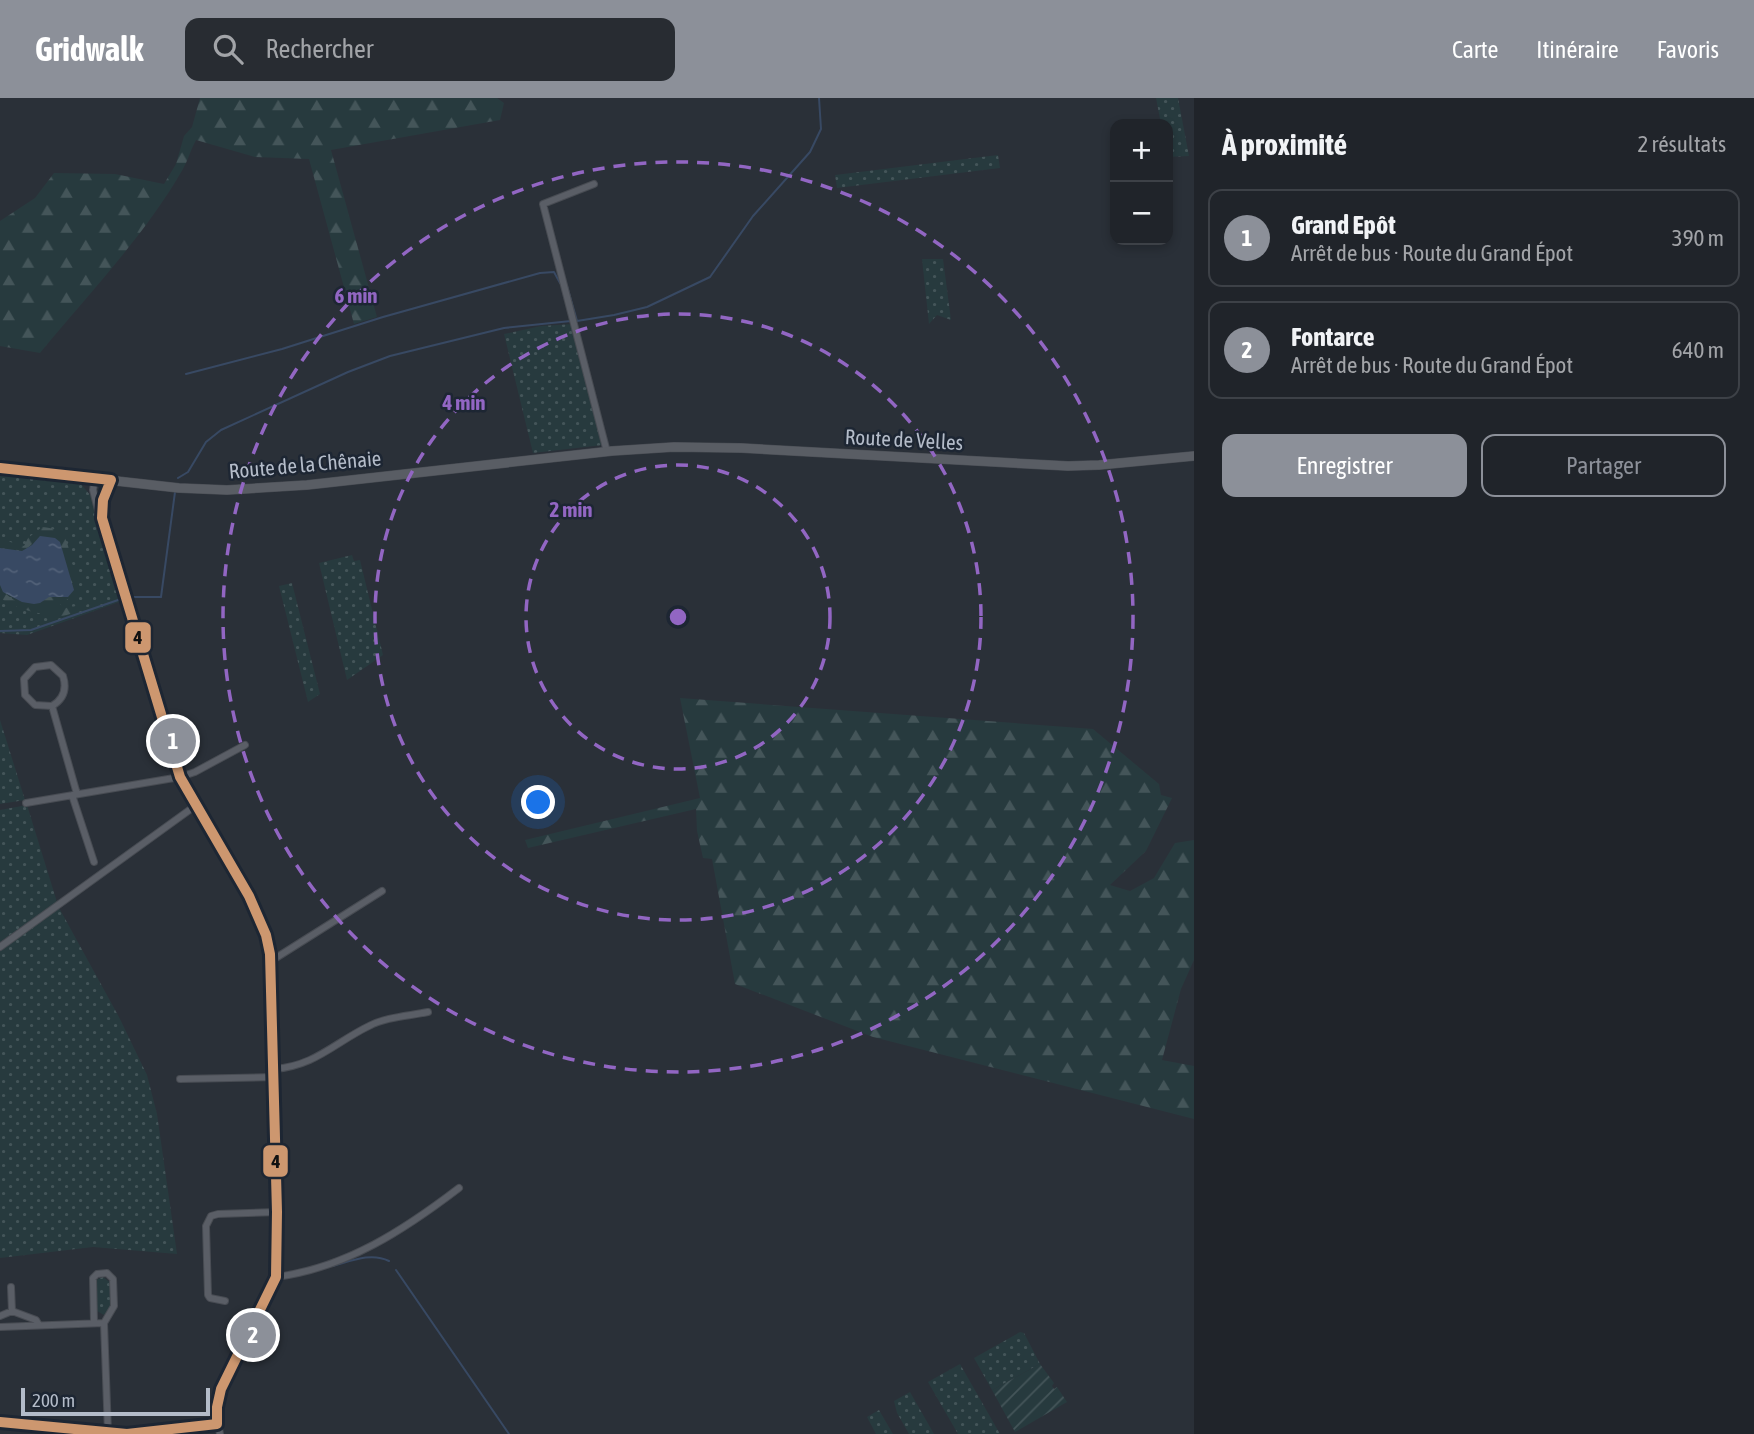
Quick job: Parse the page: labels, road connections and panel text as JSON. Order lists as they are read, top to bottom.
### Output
{
  "streets": {
    "main road": ["Route de Velles", "Route de la Chênaie"]
  },
  "crossings": [
    ["Route de Velles", "Route de la Chênaie"]
  ],
  "lines": ["transit line 4"],
  "scale_bar": "200 m",
  "page": {
    "header": "Gridwalk",
    "search": "Rechercher",
    "nav": ["Carte", "Itinéraire", "Favoris"],
    "heading": ["À proximité", "2 résultats"],
    "map_buttons": ["+", "−"],
    "list": [
      {
        "mark": "1",
        "name": "Grand Epôt",
        "note": "Arrêt de bus · Route du Grand Épot",
        "value": "390 m"
      },
      {
        "mark": "2",
        "name": "Fontarce",
        "note": "Arrêt de bus · Route du Grand Épot",
        "value": "640 m"
      }
    ],
    "buttons": ["Enregistrer", "Partager"],
    "pins": ["1", "2"],
    "scale": "200 m"
  },
  "rings": ["6 min", "4 min", "2 min"]
}
